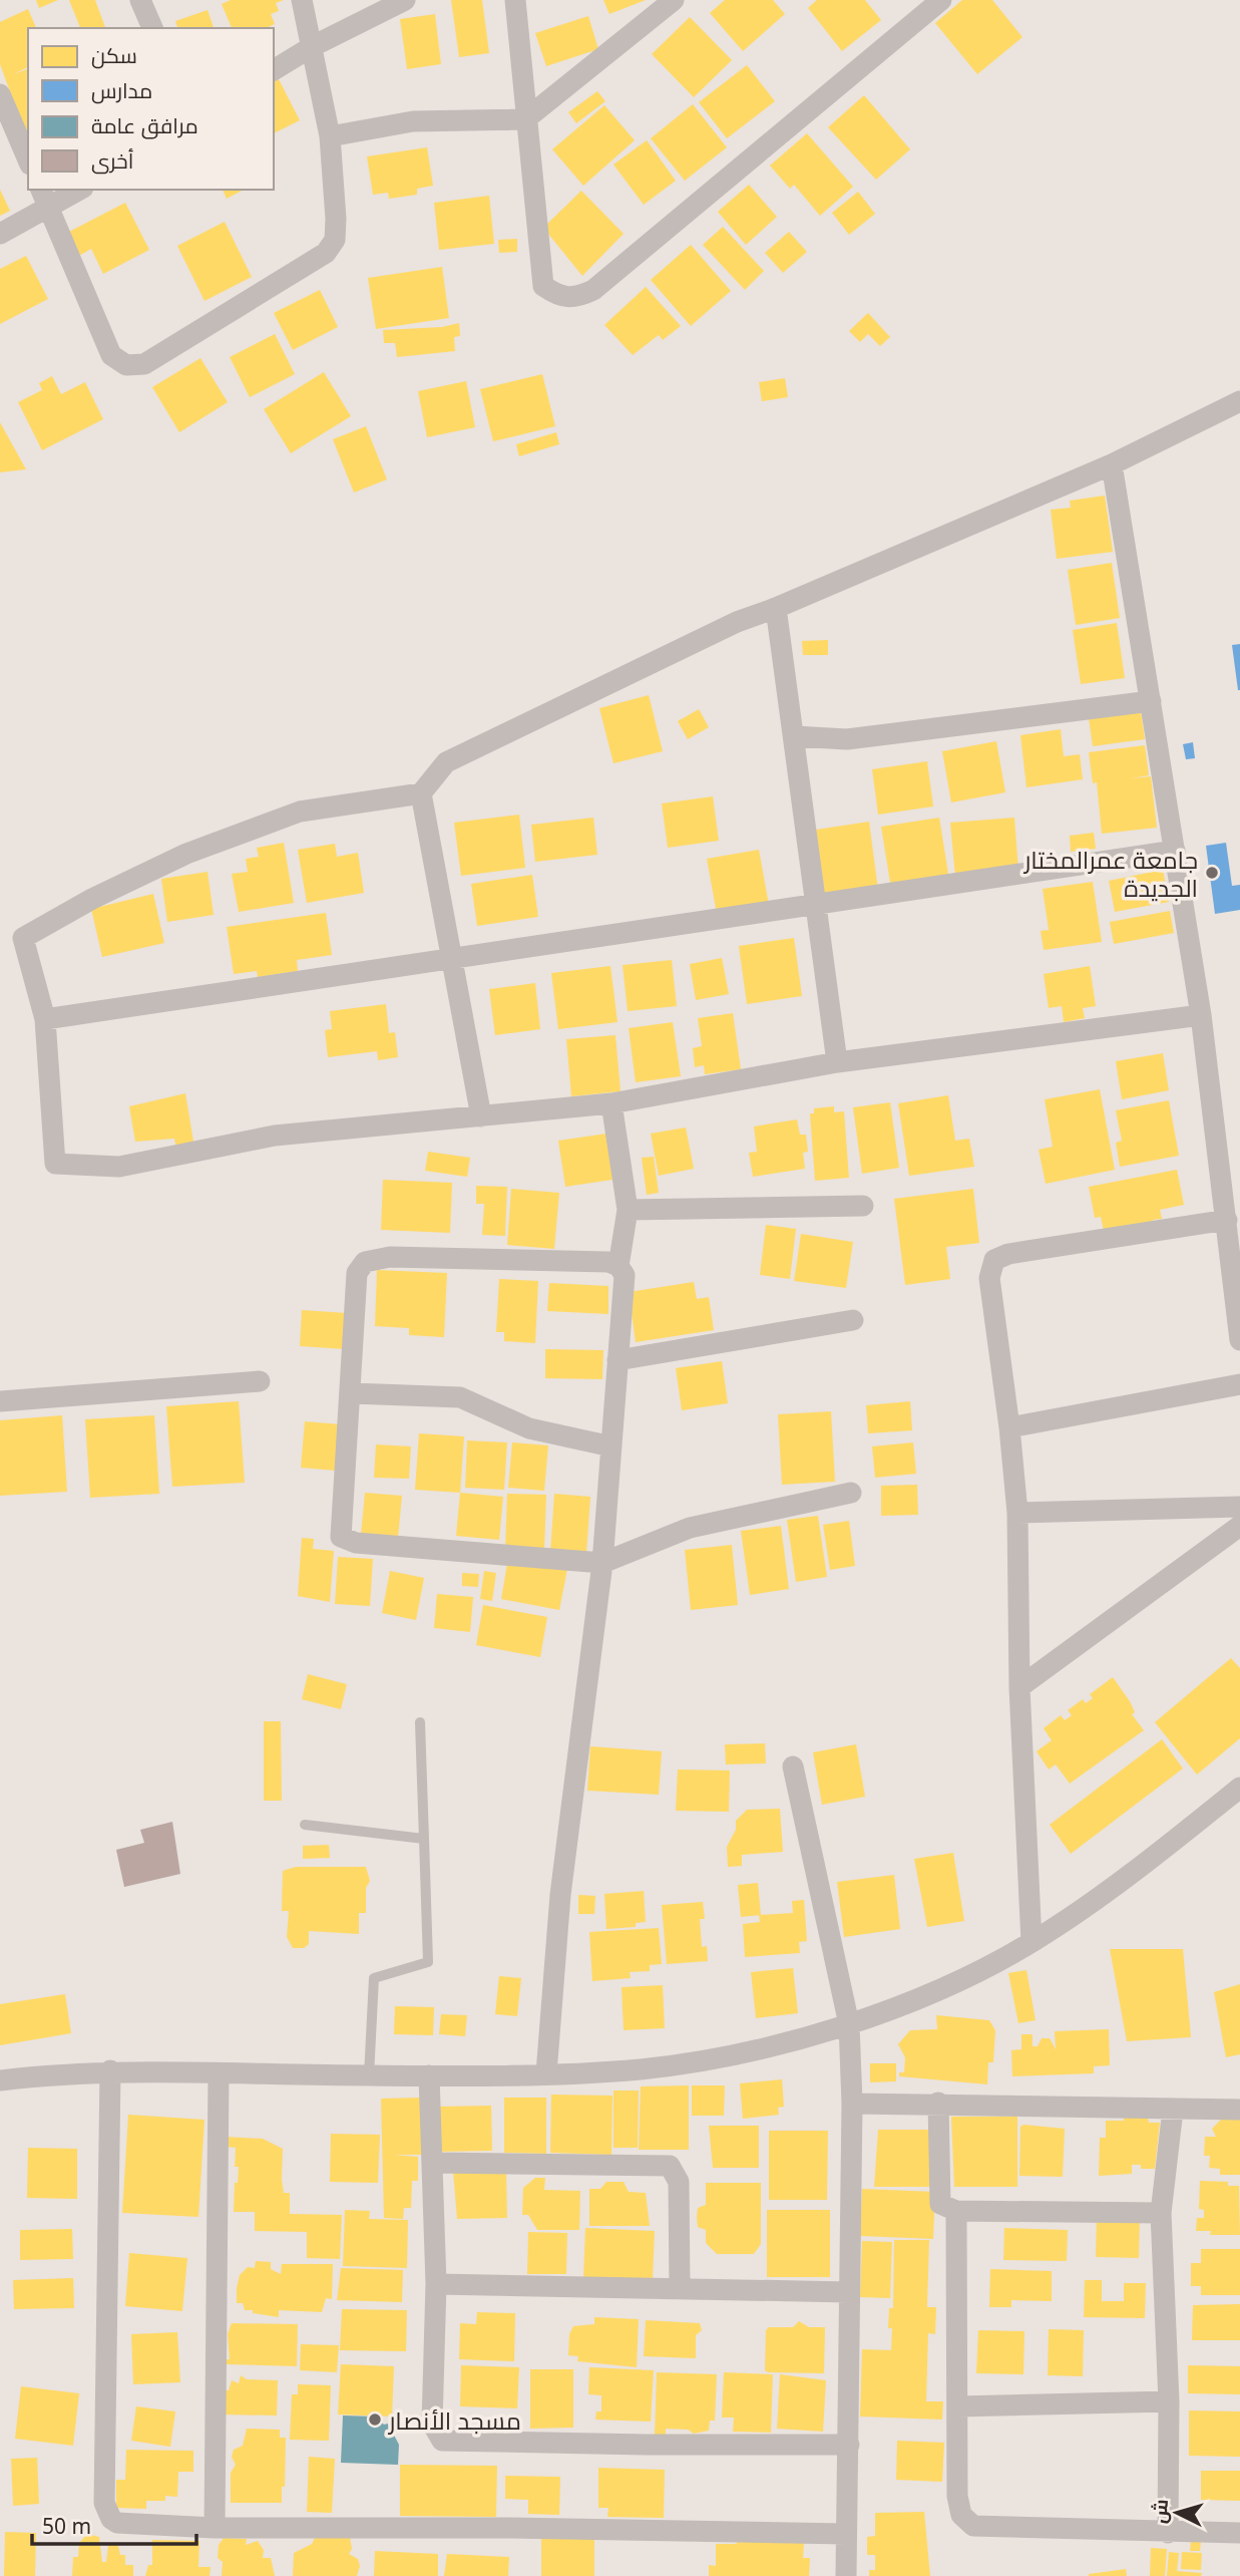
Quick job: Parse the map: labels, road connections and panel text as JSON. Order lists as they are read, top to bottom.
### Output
{
  "places": ["جامعة عمرالمختار الجديدة", "مسجد الأنصار"],
  "legend": [
    "سكن",
    "مدارس",
    "مرافق عامة",
    "أخرى"
  ],
  "scale_bar": "50 m",
  "north": "left"
}
